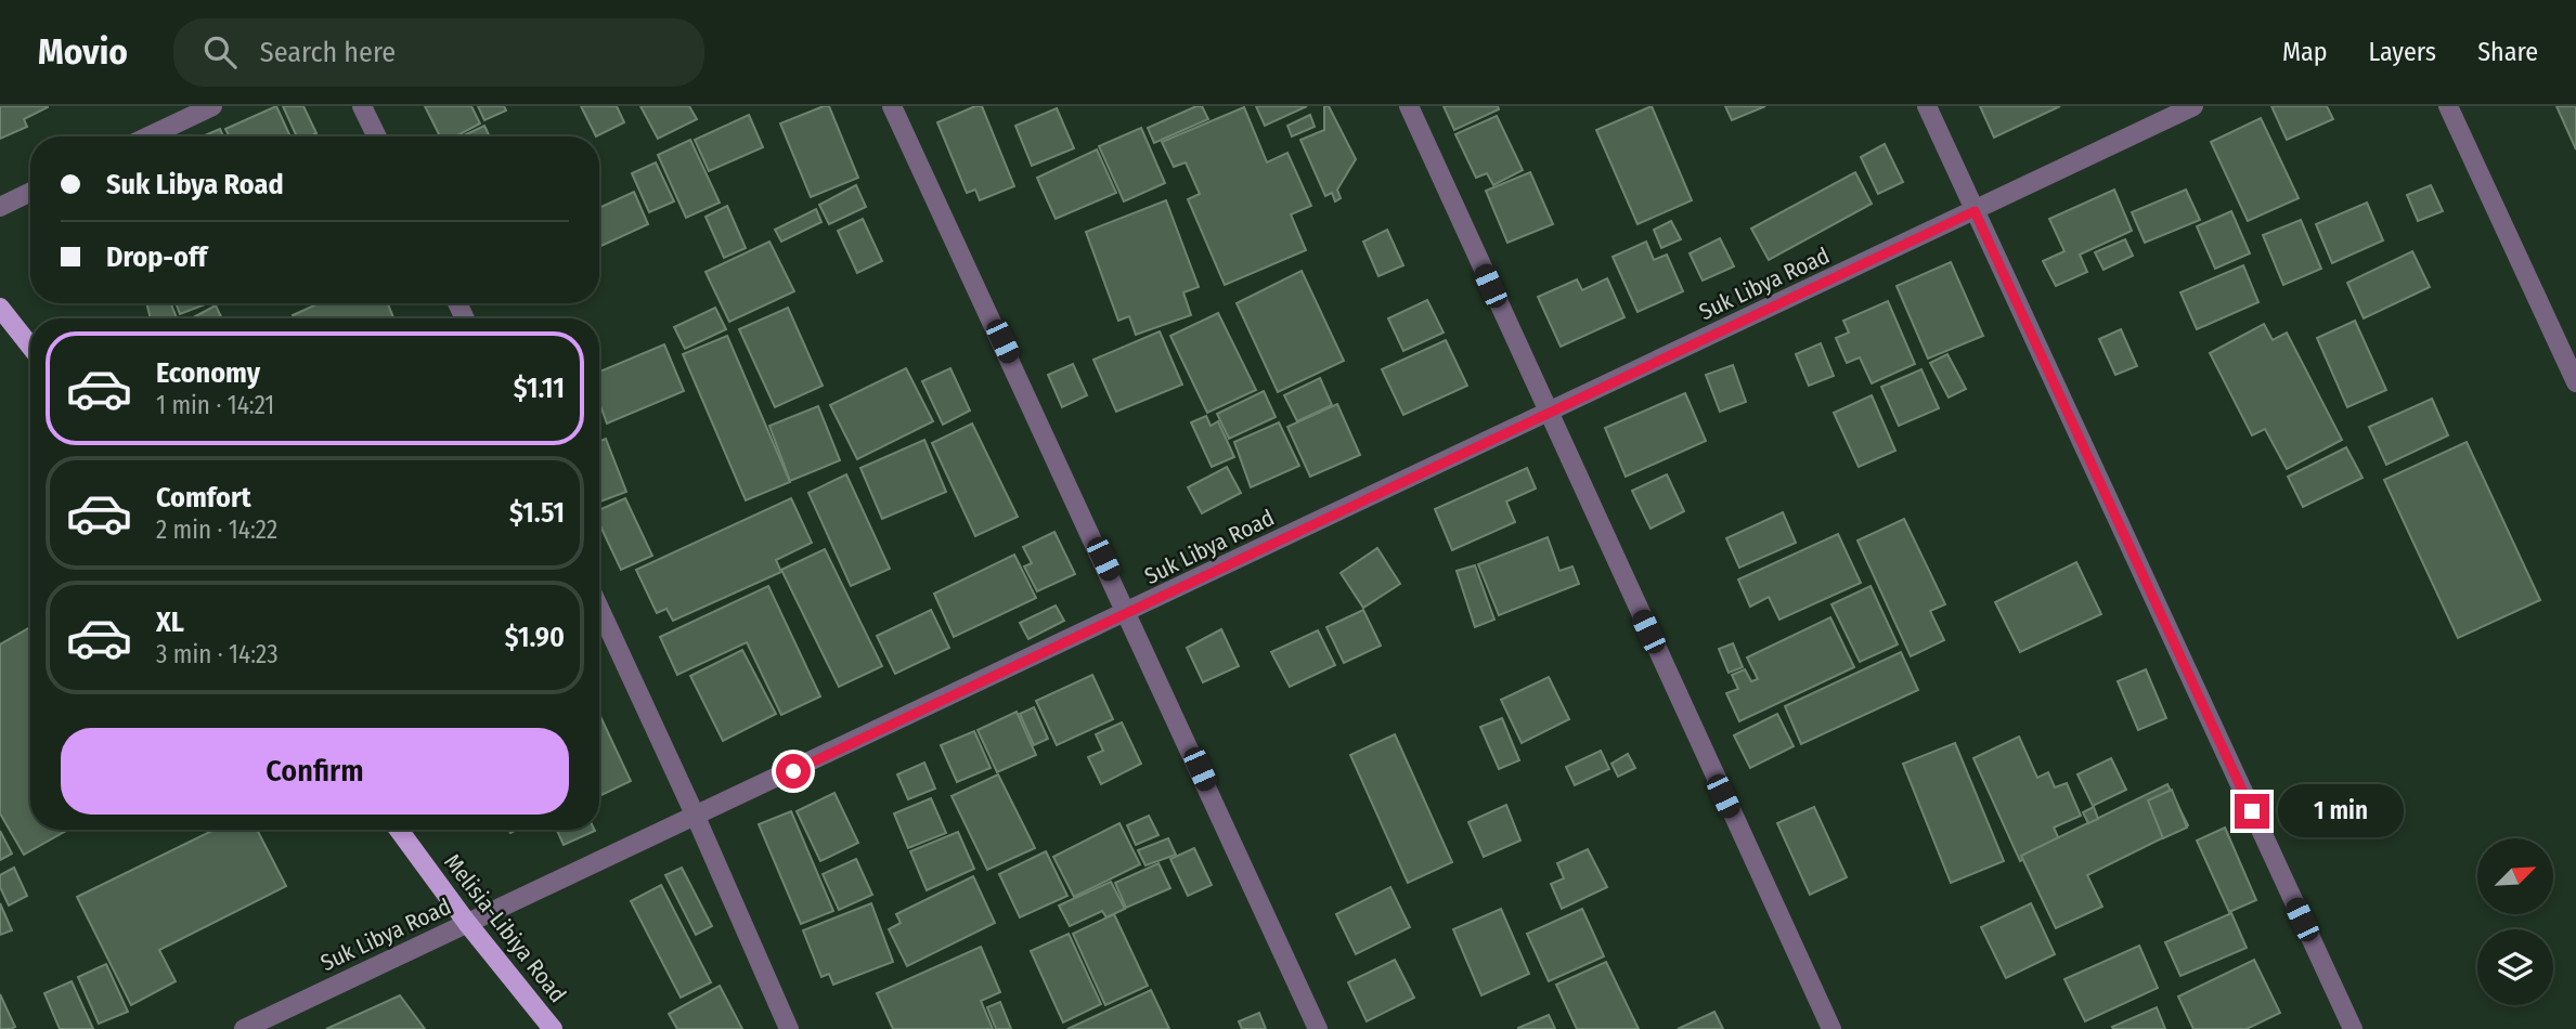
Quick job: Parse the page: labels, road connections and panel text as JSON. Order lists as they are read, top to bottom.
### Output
{
  "streets": {
    "main road": ["Melisia-Libiya Road"],
    "street": ["Suk Libya Road"]
  },
  "crossings": [
    ["Suk Libya Road", "Melisia-Libiya Road"]
  ],
  "north": "top right",
  "page": {
    "header": "Movio",
    "search": "Search here",
    "nav": ["Map", "Layers", "Share"],
    "banner": ["Suk Libya Road", "Drop-off"],
    "list": [
      {
        "name": "Economy",
        "note": "1 min · 14:21",
        "value": "$1.11"
      },
      {
        "name": "Comfort",
        "note": "2 min · 14:22",
        "value": "$1.51"
      },
      {
        "name": "XL",
        "note": "3 min · 14:23",
        "value": "$1.90"
      }
    ],
    "buttons": "Confirm",
    "bubble": "1 min"
  }
}
